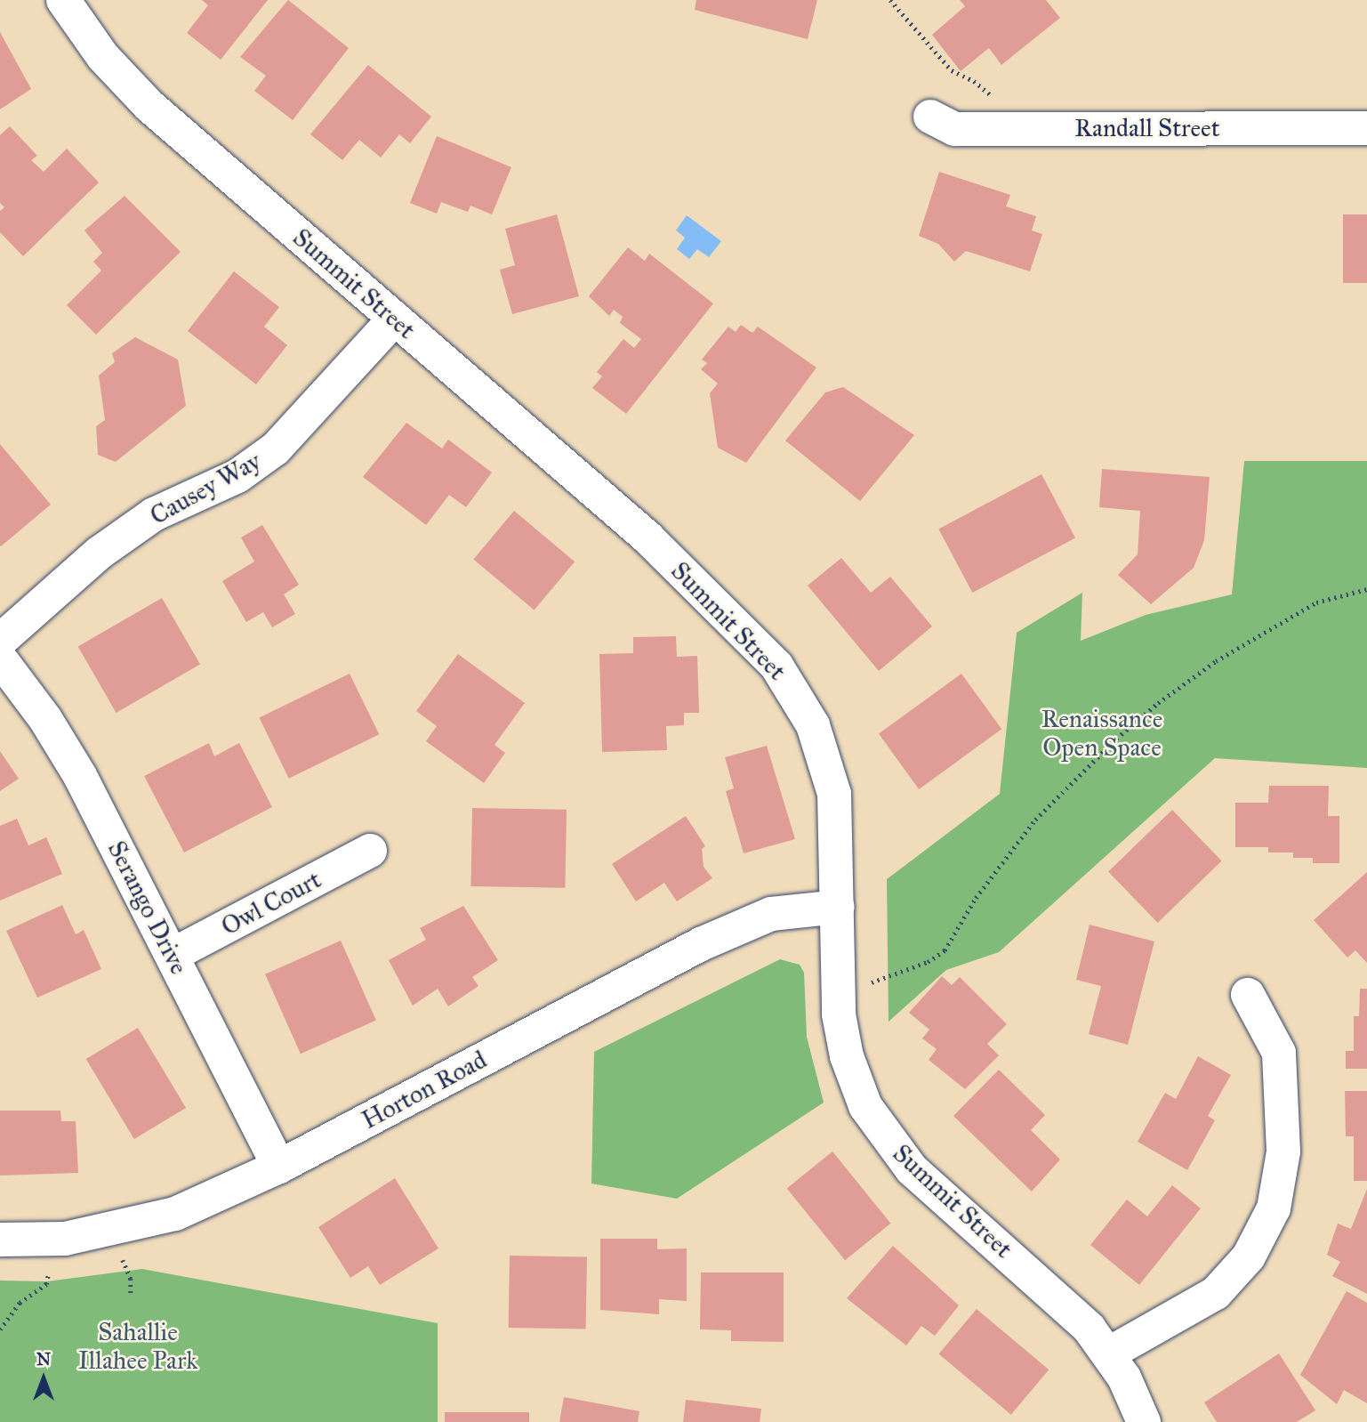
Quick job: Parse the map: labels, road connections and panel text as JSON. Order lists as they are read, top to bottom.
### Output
{
  "streets": {
    "street": [
      "Randall Street",
      "Summit Street",
      "Causey Way",
      "Owl Court",
      "Serango Drive",
      "Horton Road"
    ]
  },
  "crossings": [
    ["Summit Street", "Causey Way"],
    ["Summit Street", "Horton Road"],
    ["Owl Court", "Serango Drive"],
    ["Serango Drive", "Horton Road"]
  ],
  "parks": ["Renaissance Open Space", "Sahallie Illahee Park"],
  "north": "top"
}
